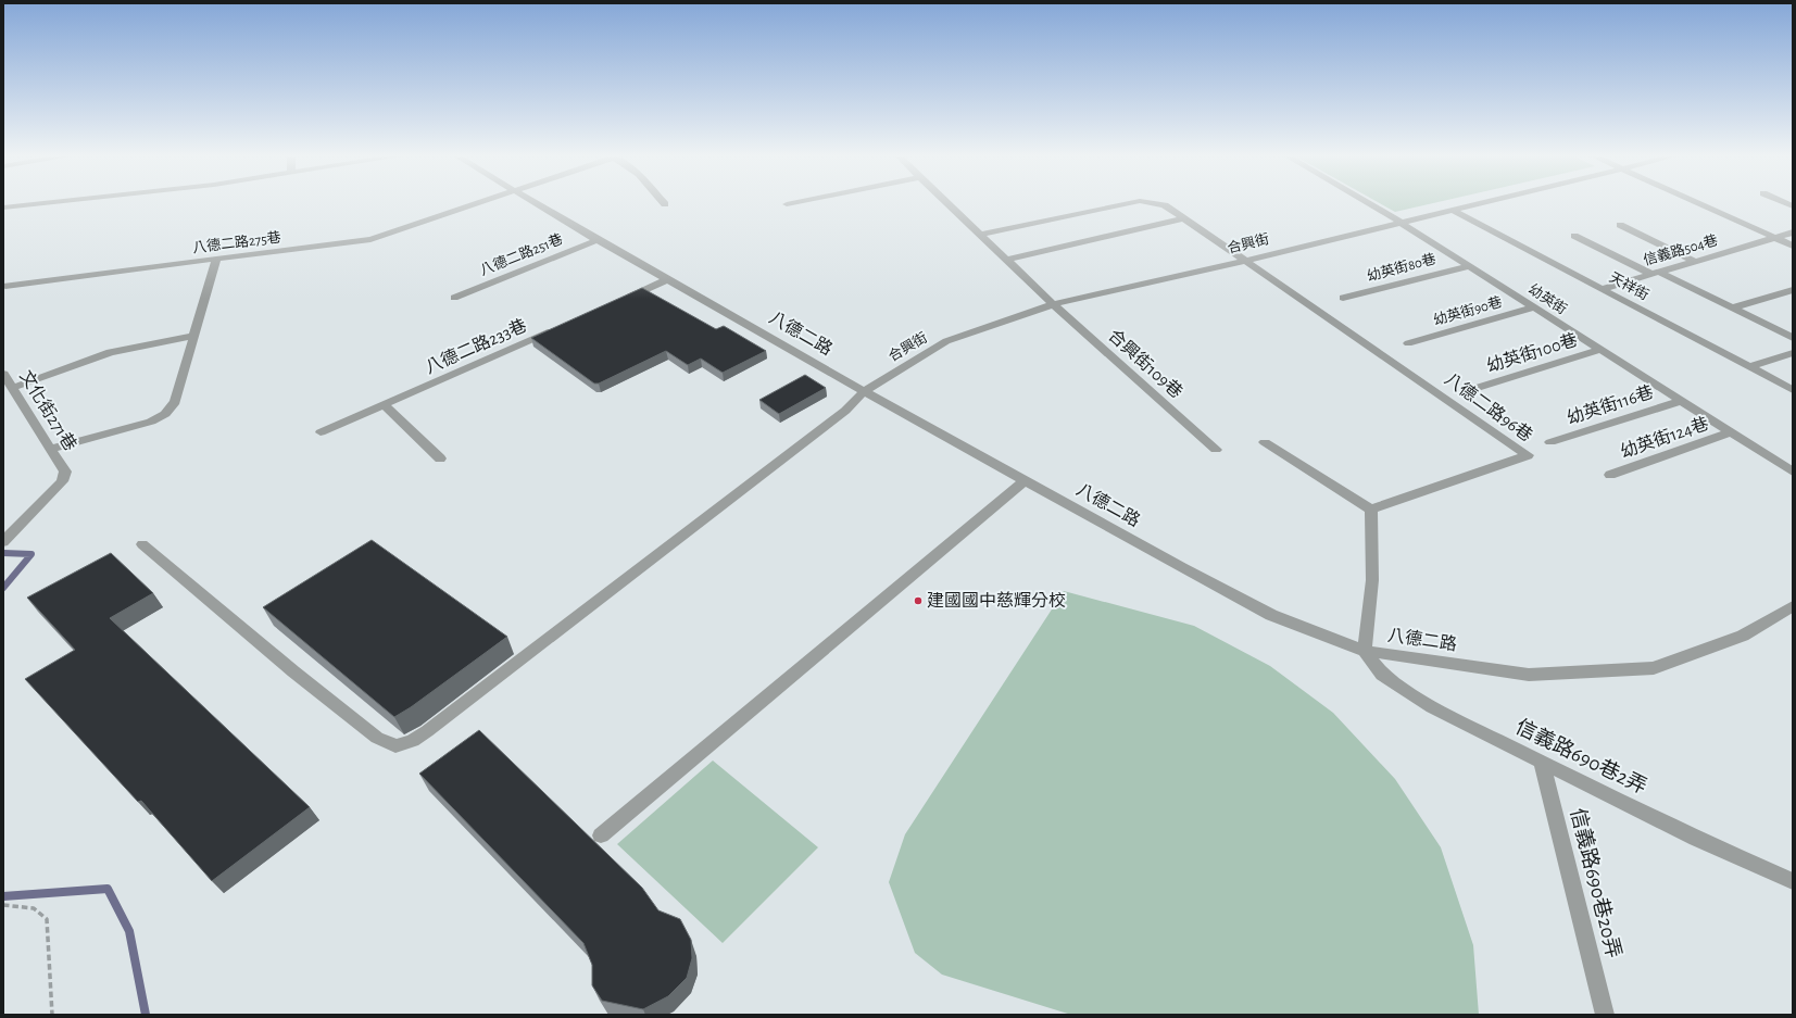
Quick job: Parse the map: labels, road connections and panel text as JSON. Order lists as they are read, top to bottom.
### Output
{
  "streets": {
    "street": [
      "八德二路275巷",
      "合興街",
      "信義路504巷",
      "八德二路251巷",
      "幼英街80巷",
      "天祥街",
      "幼英街",
      "幼英街90巷",
      "八德二路",
      "八德二路233巷",
      "幼英街100巷",
      "合興街109巷",
      "幼英街116巷",
      "八德二路96巷",
      "文化街271巷",
      "幼英街124巷",
      "信義路690巷2弄",
      "信義路690巷20弄"
    ]
  },
  "crossings": [
    ["合興街", "天祥街"],
    ["合興街", "幼英街"],
    ["合興街", "八德二路"],
    ["合興街", "合興街109巷"],
    ["合興街", "八德二路96巷"],
    ["信義路504巷", "天祥街"],
    ["八德二路251巷", "八德二路"],
    ["幼英街80巷", "幼英街"],
    ["幼英街", "幼英街90巷"],
    ["幼英街", "幼英街100巷"],
    ["幼英街", "幼英街116巷"],
    ["幼英街", "幼英街124巷"],
    ["八德二路", "信義路690巷2弄"],
    ["信義路690巷2弄", "信義路690巷20弄"]
  ],
  "places": ["建國國中慈輝分校"]
}
